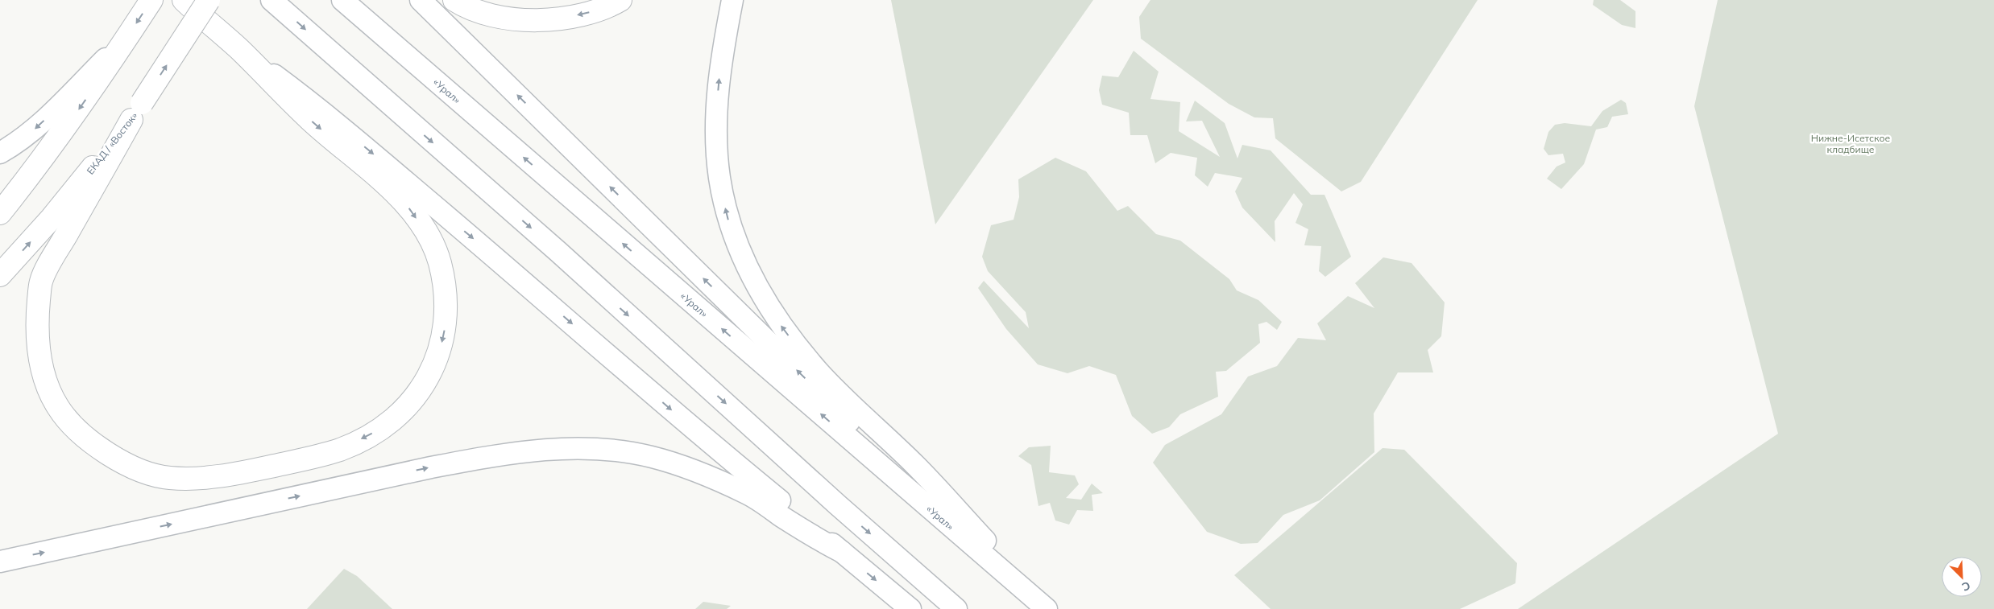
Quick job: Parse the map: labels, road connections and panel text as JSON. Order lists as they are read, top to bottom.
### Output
{
  "streets": {
    "highway": ["ЕКАД / «Восток»"],
    "main road": ["«Урал»"]
  },
  "parks": ["Нижне-Исетское кладбище"],
  "north": "bottom right"
}
